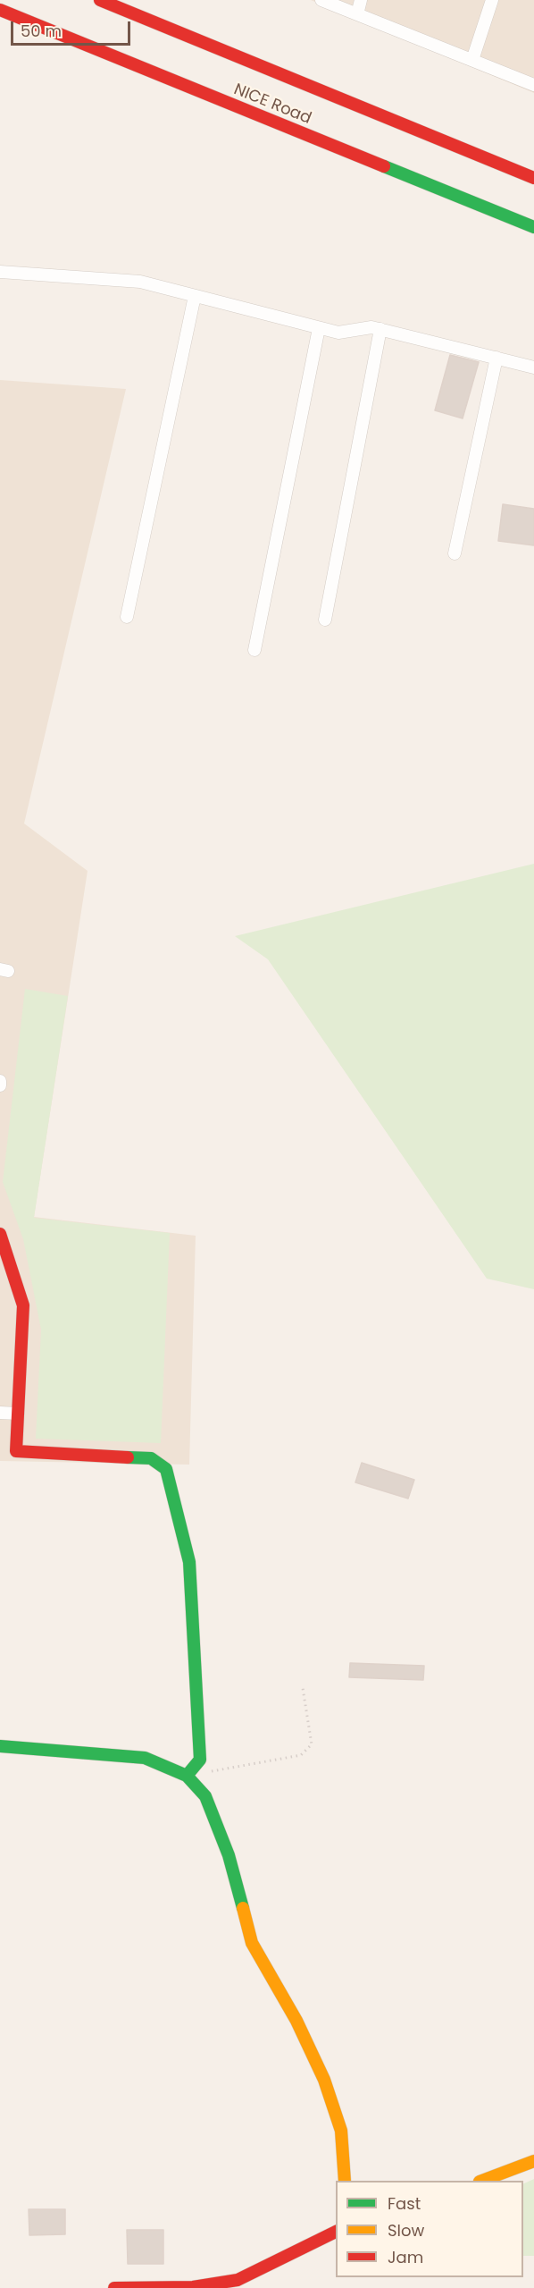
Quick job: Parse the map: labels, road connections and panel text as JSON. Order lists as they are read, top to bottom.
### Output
{
  "streets": {
    "main road": ["NICE Road"]
  },
  "legend": ["Fast", "Slow", "Jam"],
  "scale_bar": "50 m"
}
